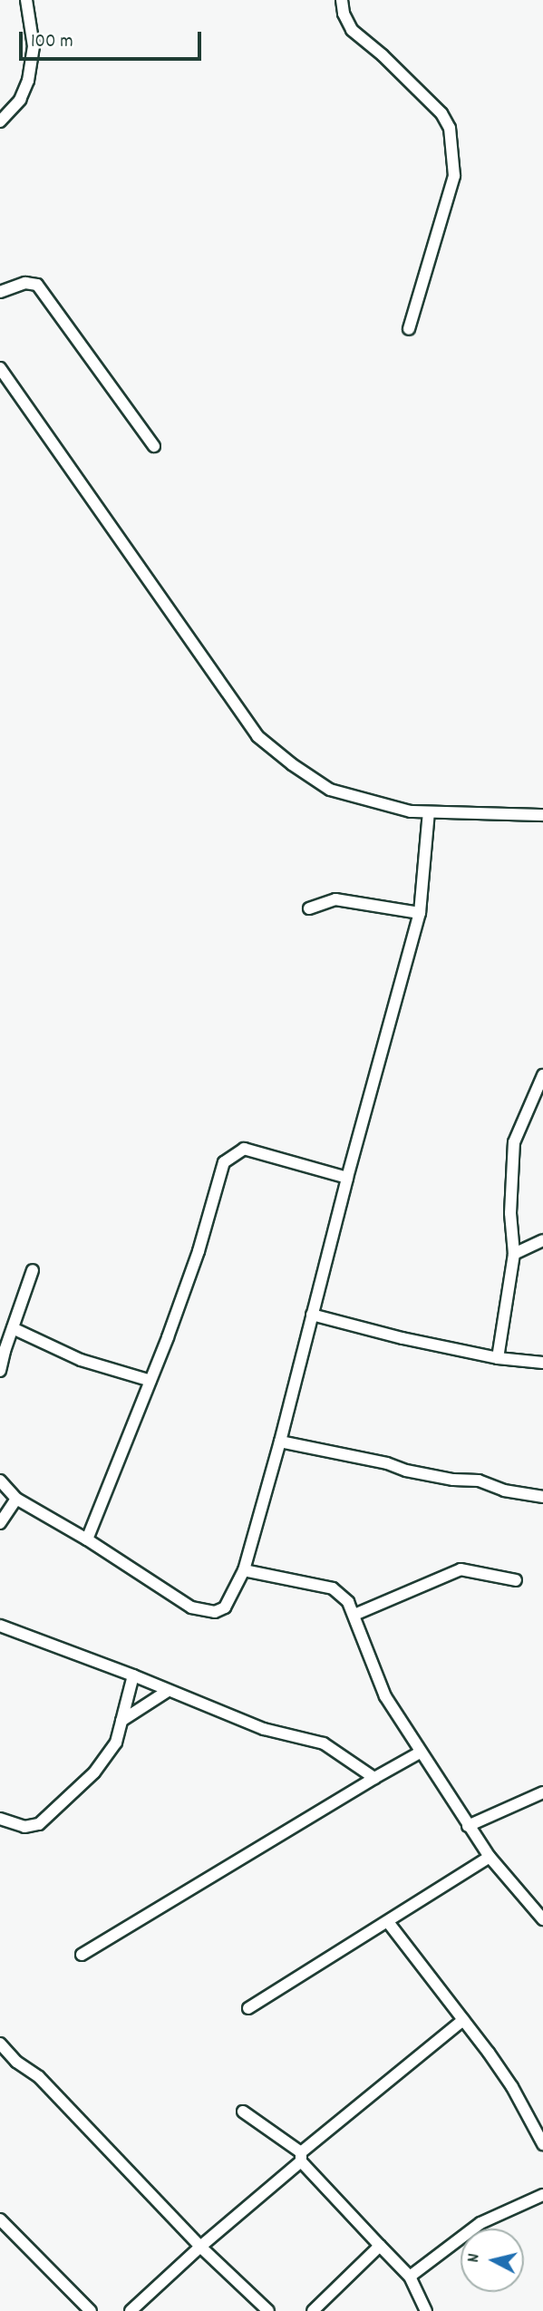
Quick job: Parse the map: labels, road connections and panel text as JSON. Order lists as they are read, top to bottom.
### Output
{
  "scale_bar": "100 m",
  "north": "left"
}
